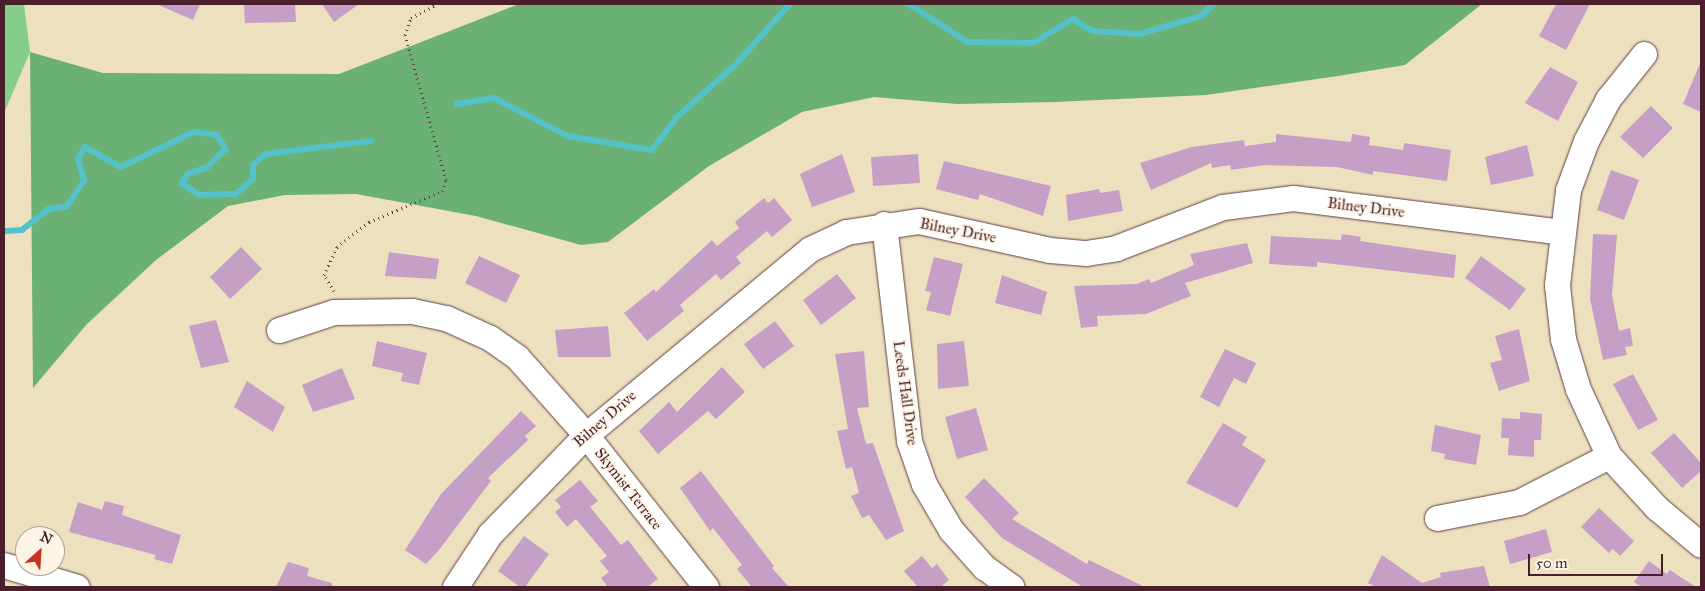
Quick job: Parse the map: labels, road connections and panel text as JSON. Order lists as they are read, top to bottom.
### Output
{
  "streets": {
    "street": ["Bilney Drive", "Leeds Hall Drive", "Skymist Terrace"]
  },
  "crossings": [
    ["Bilney Drive", "Leeds Hall Drive"],
    ["Bilney Drive", "Skymist Terrace"]
  ],
  "scale_bar": "50 m",
  "north": "top right"
}
